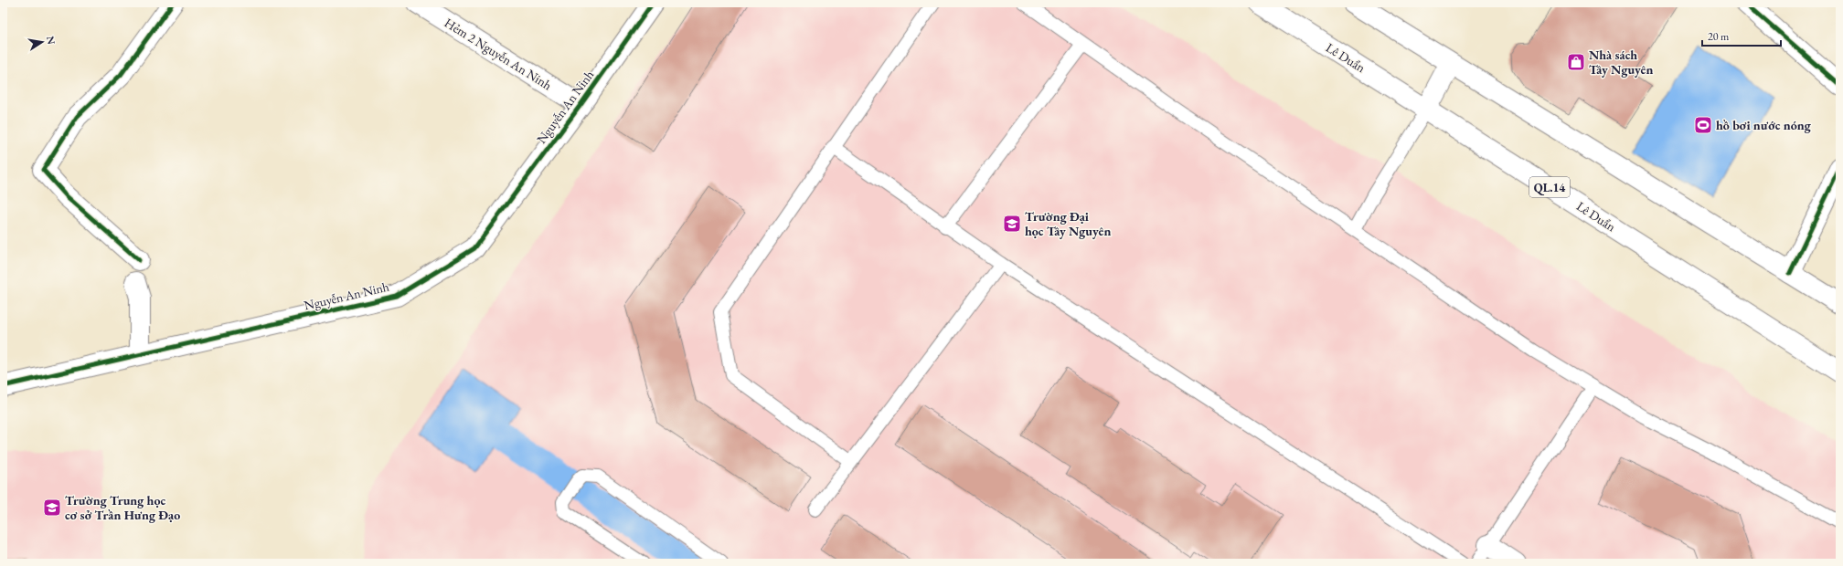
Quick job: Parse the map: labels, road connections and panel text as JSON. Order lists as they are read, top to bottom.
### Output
{
  "streets": {
    "street": [
      "Hẻm 2 Nguyễn An Ninh",
      "Lê Duẩn",
      "Nguyễn An Ninh",
      "QL.14"
    ]
  },
  "crossings": [
    ["Hẻm 2 Nguyễn An Ninh", "Nguyễn An Ninh"]
  ],
  "places": {
    "shop": ["Nhà sách Tây Nguyên"],
    "sports": ["hồ bơi nước nóng"],
    "school or university": ["Trường Đại học Tây Nguyên", "Trường Trung học cơ sở Trần Hưng Đạo"]
  },
  "scale_bar": "20 m",
  "north": "right"
}
